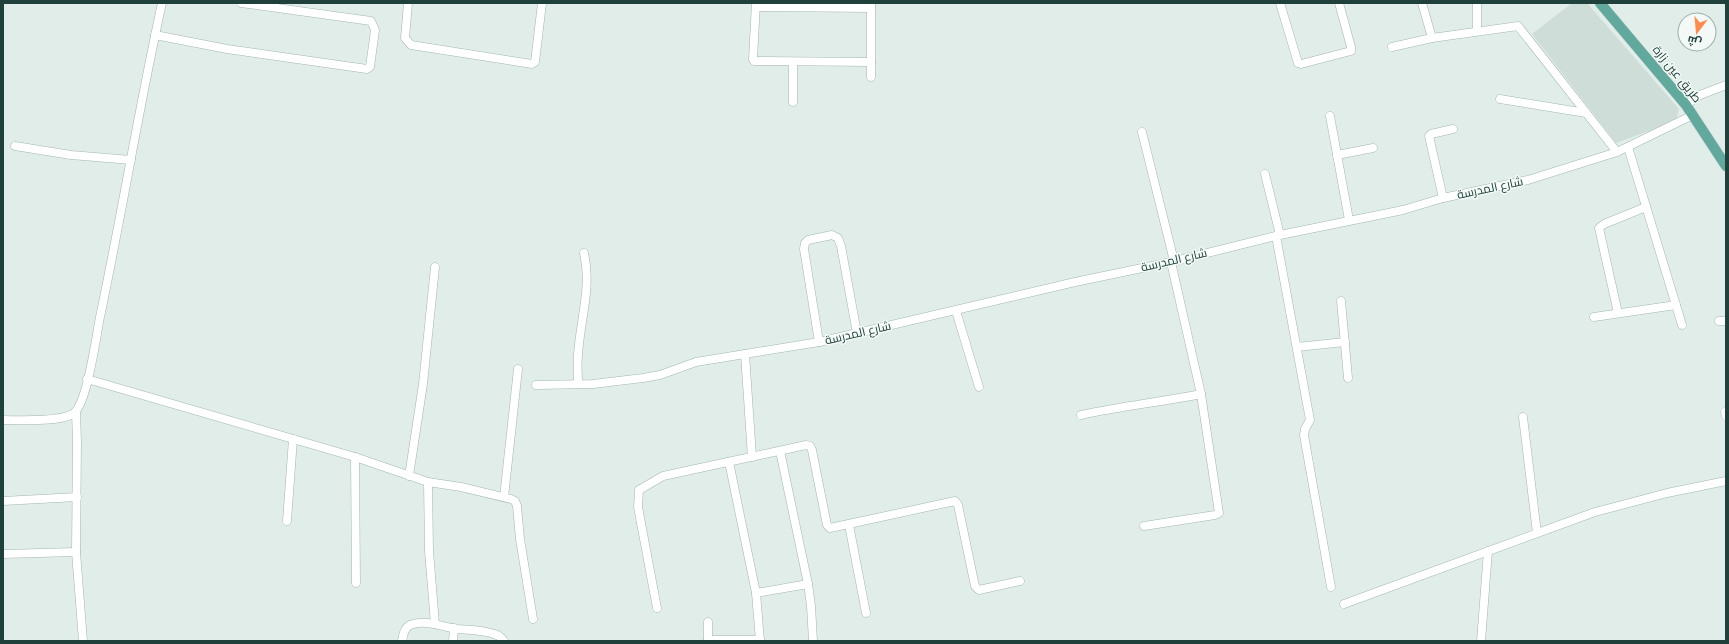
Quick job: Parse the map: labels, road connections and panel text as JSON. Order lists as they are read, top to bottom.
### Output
{
  "streets": {
    "main road": ["طريق عين زارة"],
    "street": ["شارع المدرسة"]
  },
  "crossings": [
    ["طريق عين زارة", "شارع المدرسة"]
  ],
  "north": "bottom"
}
